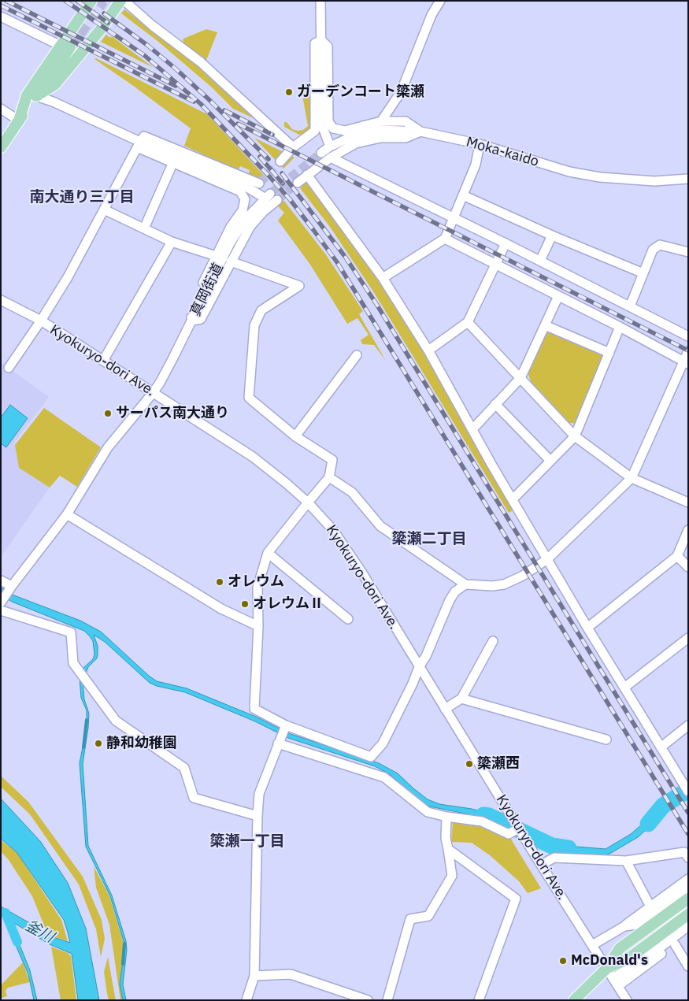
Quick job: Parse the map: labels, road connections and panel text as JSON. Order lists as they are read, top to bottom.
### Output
{
  "streets": {
    "street": ["Moka-kaido", "真岡街道", "Kyokuryo-dori Ave."]
  },
  "crossings": [
    ["真岡街道", "Kyokuryo-dori Ave."]
  ],
  "districts": ["南大通り三丁目", "簗瀬二丁目", "簗瀬一丁目"],
  "water": ["釜川"],
  "places": [
    "ガーデンコート簗瀬",
    "サーパス南大通り",
    "オレウム",
    "オレウムⅡ",
    "静和幼稚園",
    "簗瀬西",
    "McDonald's"
  ]
}
